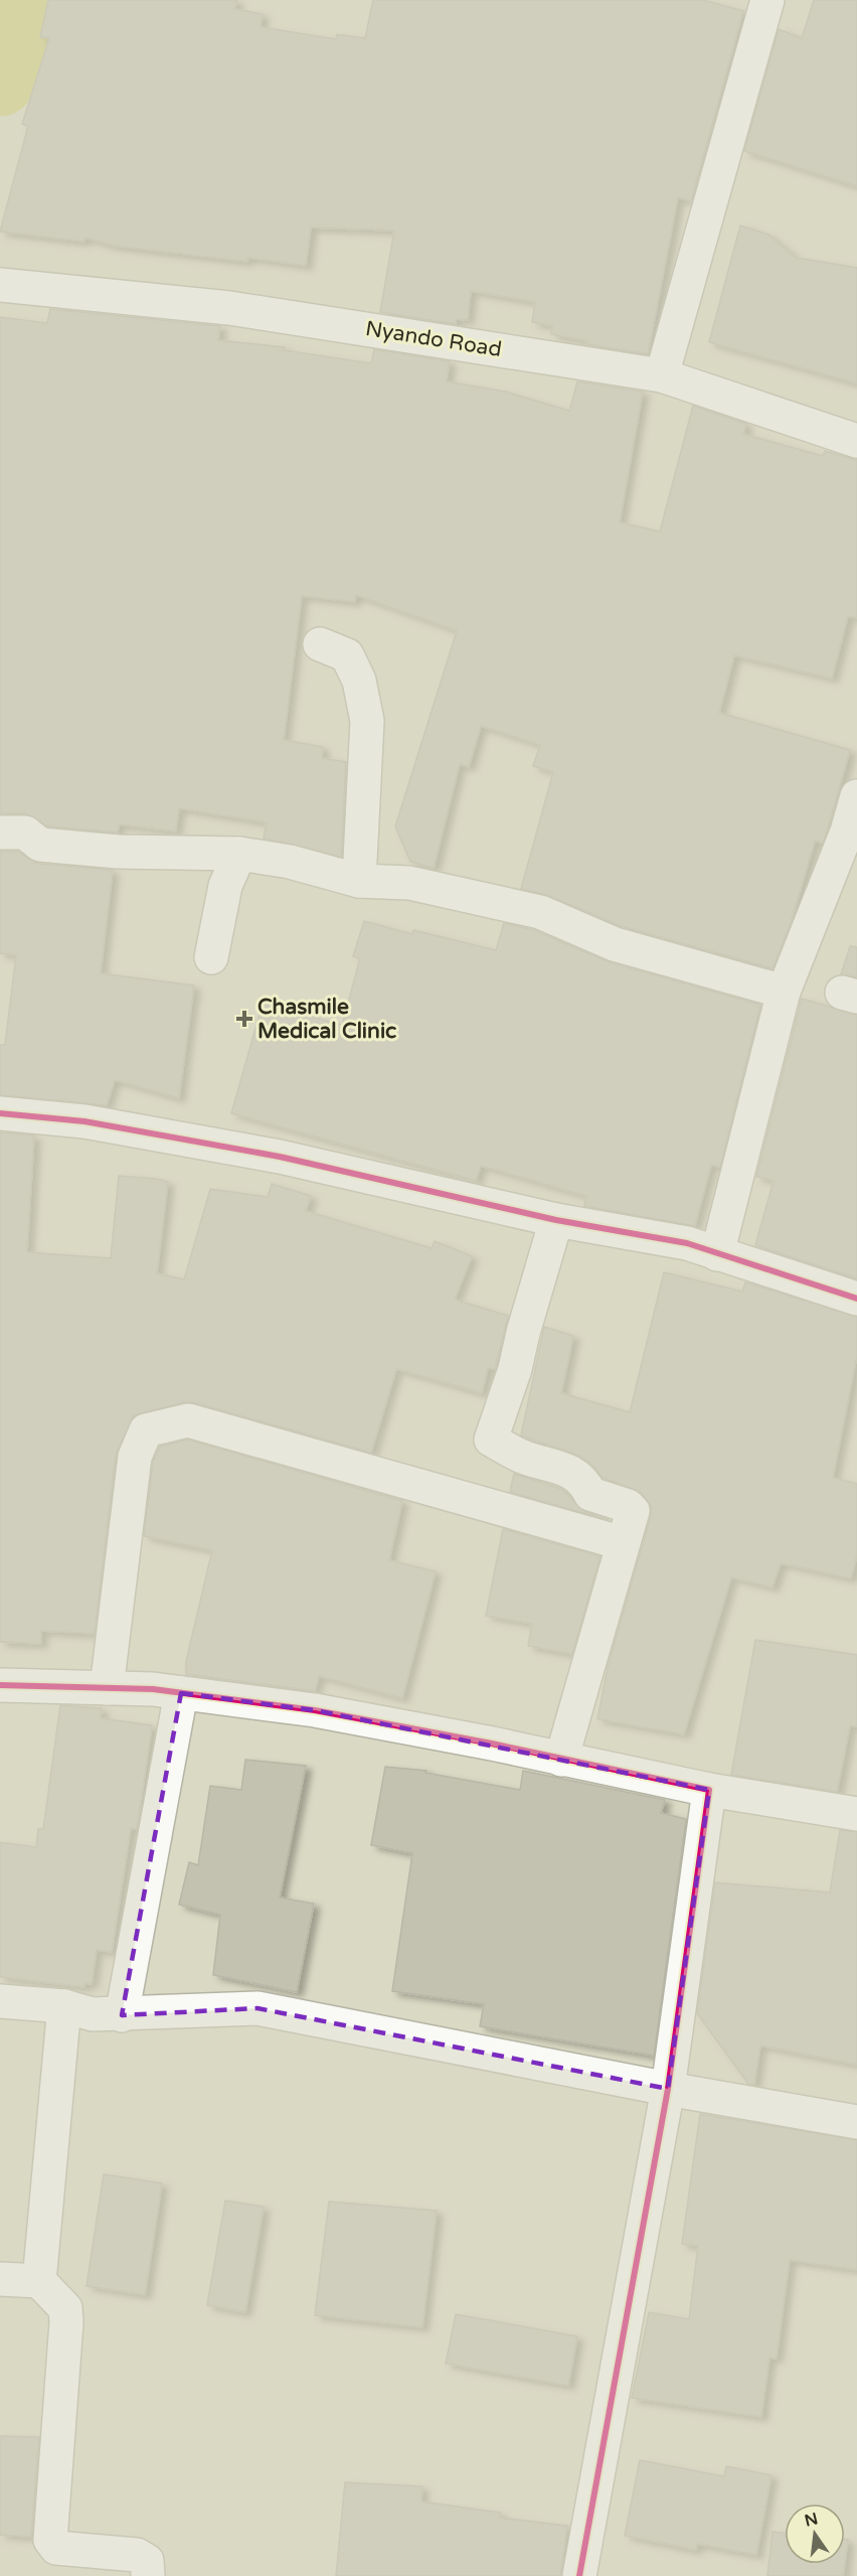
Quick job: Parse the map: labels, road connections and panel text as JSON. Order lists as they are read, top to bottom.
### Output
{
  "streets": {
    "street": ["Nyando Road"]
  },
  "places": {
    "health": ["Chasmile Medical Clinic"]
  },
  "north": "top"
}
